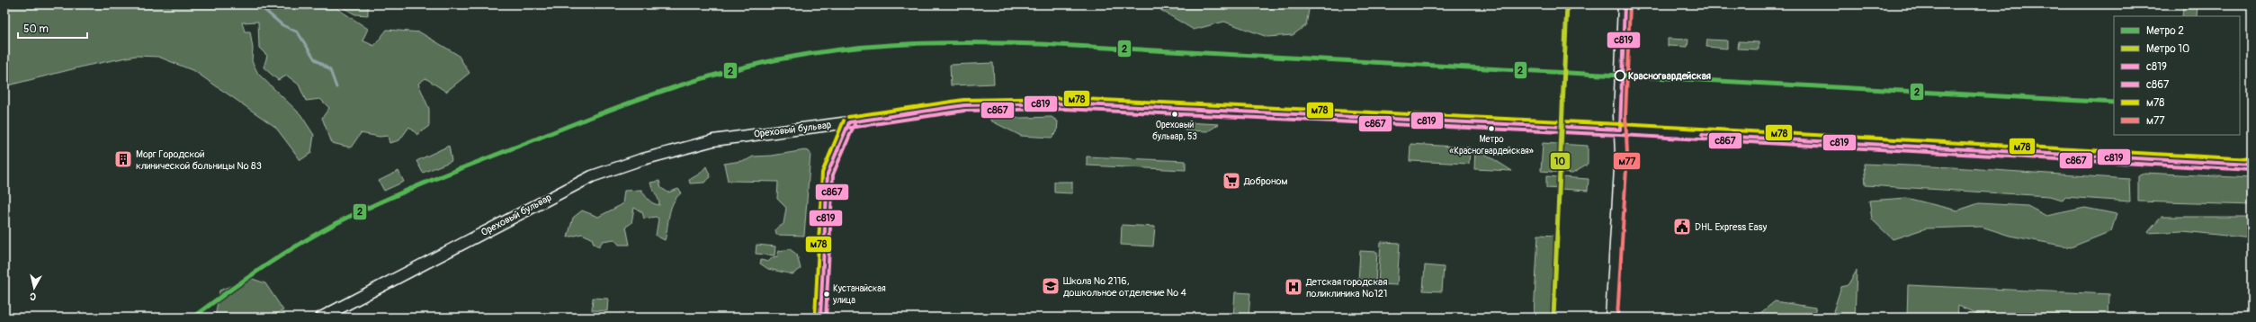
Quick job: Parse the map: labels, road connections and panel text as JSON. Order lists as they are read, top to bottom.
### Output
{
  "streets": {
    "main road": ["Ореховый бульвар"]
  },
  "places": {
    "other": [
      "Красногвардейская",
      "Ореховый бульвар, 53",
      "Метро «Красногвардейская»",
      "Кустанайская улица"
    ],
    "building": ["Морг Городской клинической больницы № 83"],
    "supermarket": ["Доброном"],
    "public building": ["DHL Express Easy"],
    "school or university": ["Школа № 2116, дошкольное отделение № 4"],
    "hospital": ["Детская городская поликлиника №121"]
  },
  "lines": [
    "metro line 10",
    "transit line с819",
    "transit line м77",
    "metro line 2",
    "transit line м78",
    "transit line с867"
  ],
  "legend": [
    "Метро 2",
    "Метро 10",
    "с819",
    "с867",
    "м78",
    "м77"
  ],
  "scale_bar": "50 m",
  "north": "bottom"
}
